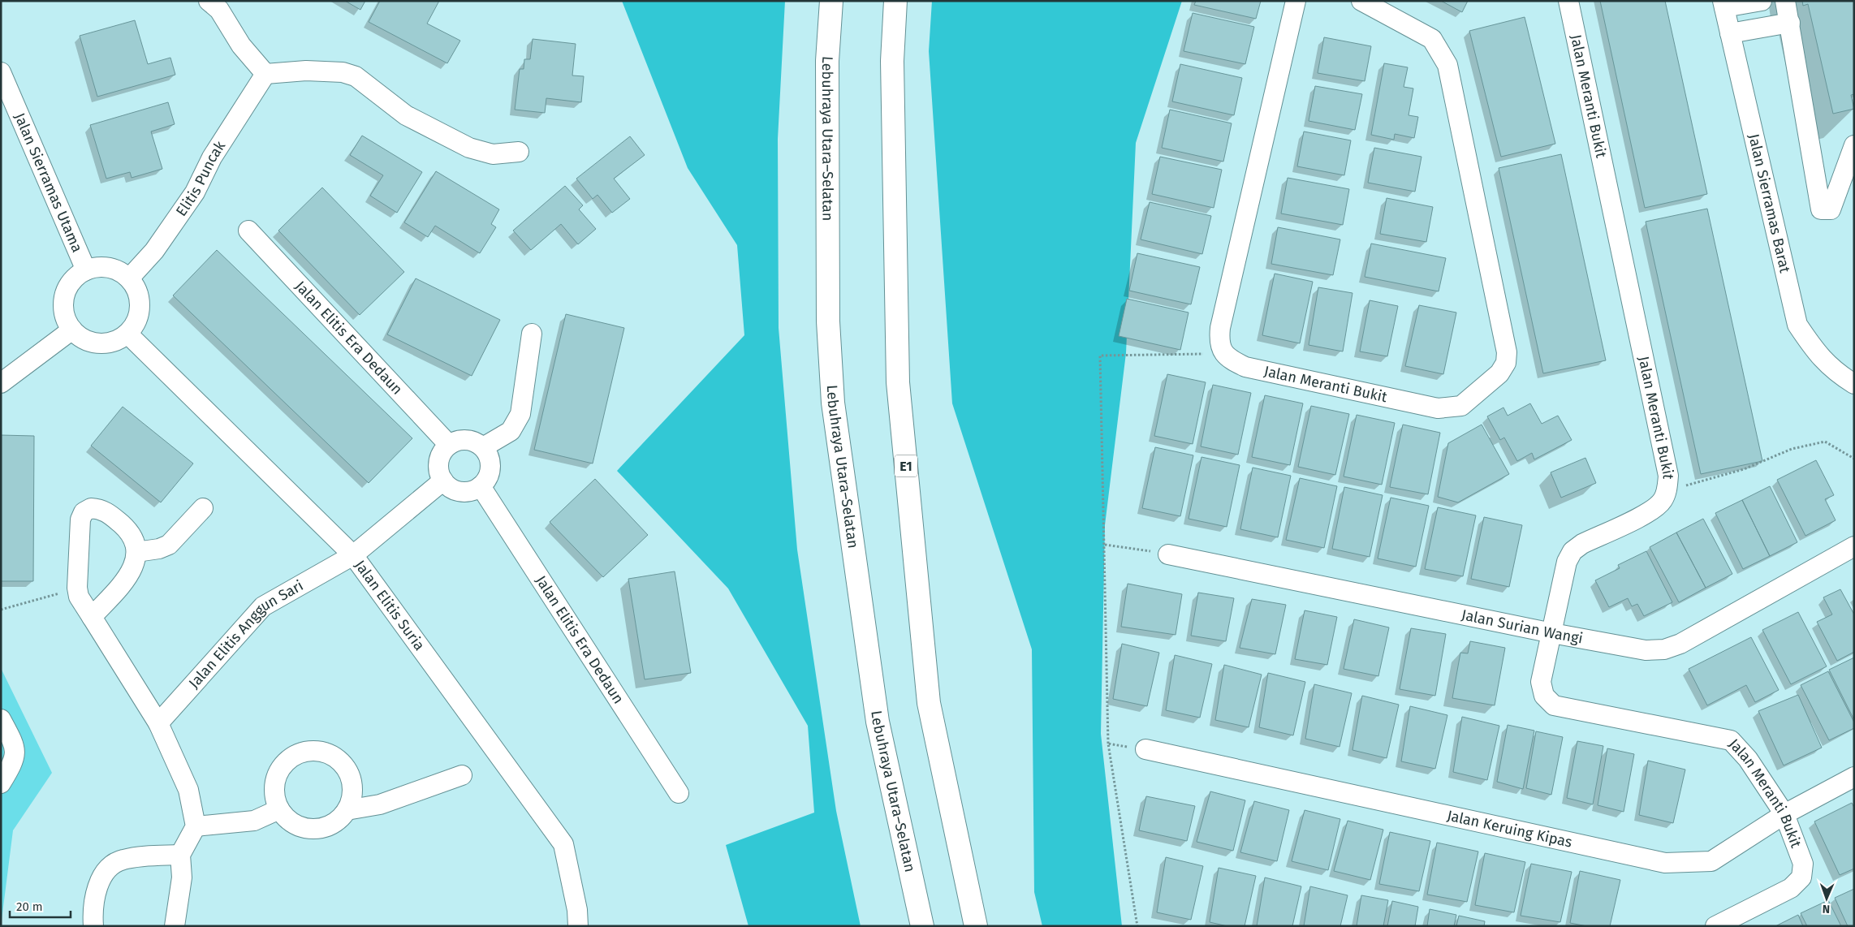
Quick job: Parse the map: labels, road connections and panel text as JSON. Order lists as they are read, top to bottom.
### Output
{
  "streets": {
    "highway": ["Lebuhraya Utara–Selatan", "E1"],
    "street": [
      "Jalan Meranti Bukit",
      "Elitis Puncak",
      "Jalan Sierramas Utama",
      "Jalan Sierramas Barat",
      "Jalan Elitis Era Dedaun",
      "Jalan Elitis Suria",
      "Jalan Surian Wangi",
      "Jalan Elitis Anggun Sari",
      "Jalan Keruing Kipas"
    ]
  },
  "crossings": [
    ["Jalan Meranti Bukit", "Jalan Surian Wangi"],
    ["Jalan Meranti Bukit", "Jalan Keruing Kipas"],
    ["Elitis Puncak", "Jalan Sierramas Utama"],
    ["Elitis Puncak", "Jalan Elitis Suria"],
    ["Jalan Sierramas Utama", "Jalan Elitis Suria"],
    ["Jalan Elitis Era Dedaun", "Jalan Elitis Anggun Sari"],
    ["Jalan Elitis Suria", "Jalan Elitis Anggun Sari"]
  ],
  "scale_bar": "20 m",
  "north": "bottom"
}
